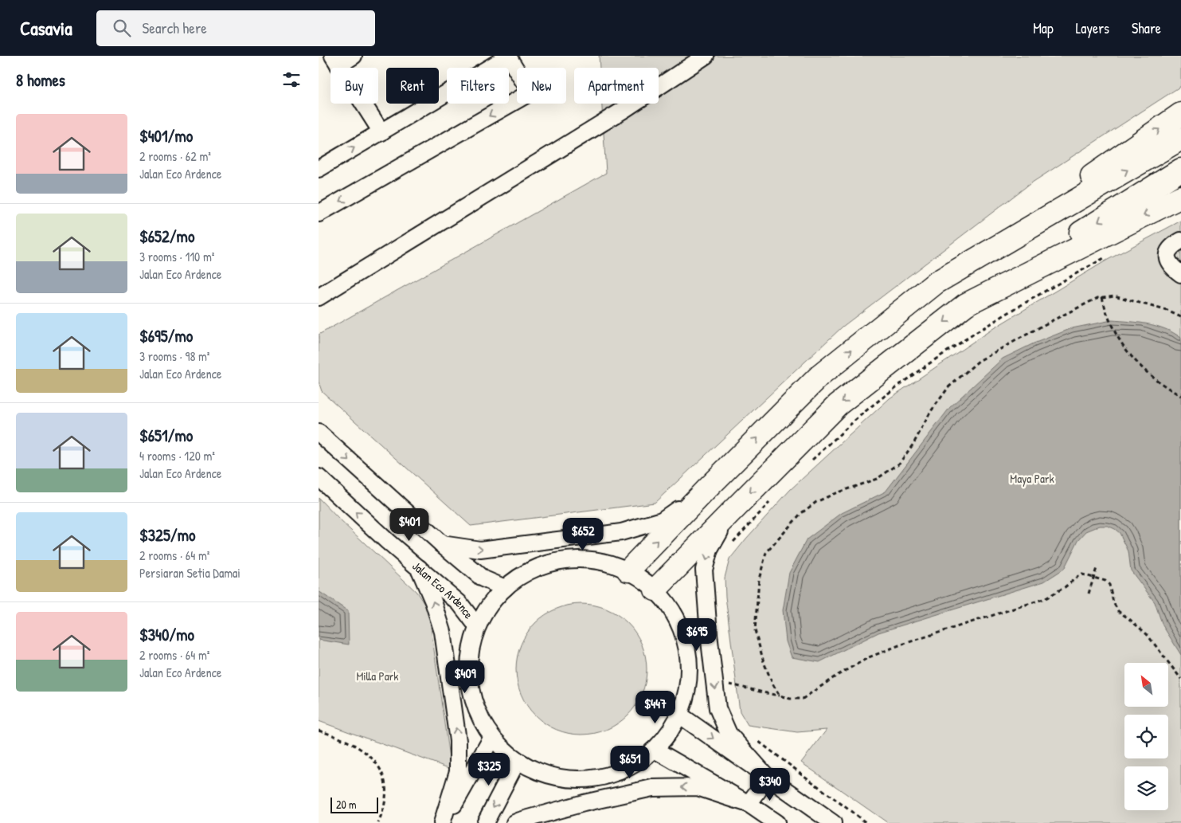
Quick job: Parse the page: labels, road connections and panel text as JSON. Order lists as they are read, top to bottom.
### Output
{
  "streets": {
    "street": ["Jalan Eco Ardence"]
  },
  "parks": ["Maya Park", "Milla Park"],
  "scale_bar": "20 m",
  "north": "top left",
  "page": {
    "header": "Casavia",
    "search": "Search here",
    "nav": ["Map", "Layers", "Share"],
    "heading": "8 homes",
    "chip": [
      "Buy",
      "Rent",
      "Filters",
      "New",
      "Apartment"
    ],
    "list": [
      {
        "name": "$401/mo",
        "note": "2 rooms · 62 m² · Jalan Eco Ardence"
      },
      {
        "name": "$652/mo",
        "note": "3 rooms · 110 m² · Jalan Eco Ardence"
      },
      {
        "name": "$695/mo",
        "note": "3 rooms · 98 m² · Jalan Eco Ardence"
      },
      {
        "name": "$651/mo",
        "note": "4 rooms · 120 m² · Jalan Eco Ardence"
      },
      {
        "name": "$325/mo",
        "note": "2 rooms · 64 m² · Persiaran Setia Damai"
      },
      {
        "name": "$340/mo",
        "note": "2 rooms · 64 m² · Jalan Eco Ardence"
      }
    ],
    "price": [
      "$401",
      "$652",
      "$695",
      "$409",
      "$447",
      "$651",
      "$325",
      "$340"
    ],
    "scale": "20 m"
  }
}
